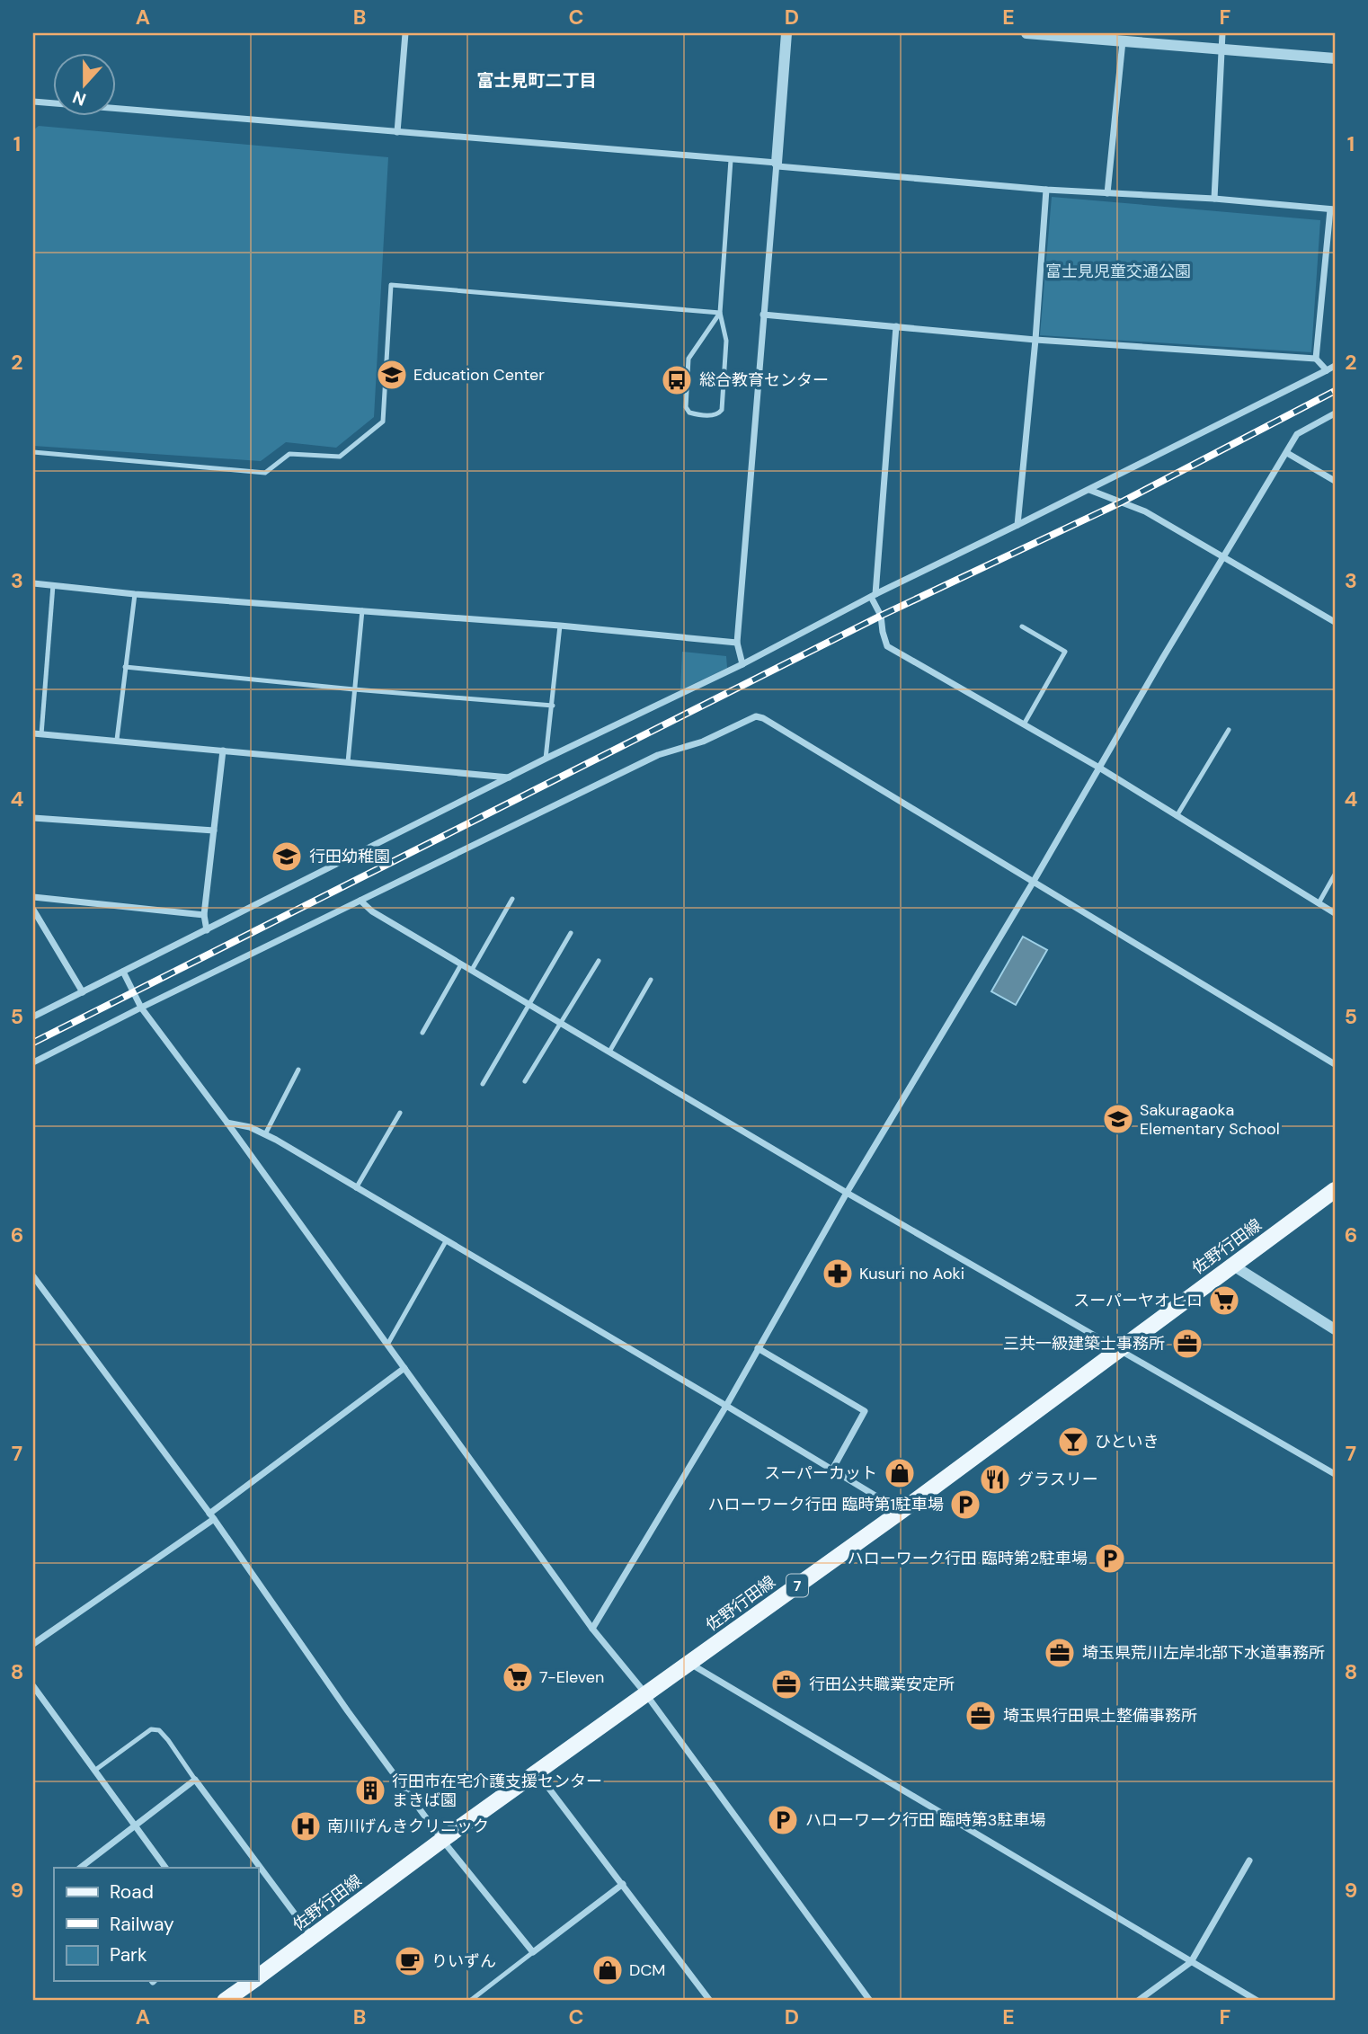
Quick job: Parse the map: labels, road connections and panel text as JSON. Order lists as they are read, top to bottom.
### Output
{
  "streets": {
    "main road": ["佐野行田線", "7"]
  },
  "districts": ["富士見町二丁目"],
  "parks": ["富士見児童交通公園"],
  "places": {
    "school or university": ["Education Center", "行田幼稚園", "Sakuragaoka Elementary School"],
    "bus stop": ["総合教育センター"],
    "pharmacy": ["Kusuri no Aoki"],
    "supermarket": ["スーパーヤオヒロ", "7-Eleven"],
    "office": [
      "三共一級建築士事務所",
      "埼玉県荒川左岸北部下水道事務所",
      "行田公共職業安定所",
      "埼玉県行田県土整備事務所"
    ],
    "bar": ["ひといき"],
    "shop": ["スーパーカット", "DCM"],
    "restaurant": ["グラスリー"],
    "parking": ["ハローワーク行田 臨時第1駐車場", "ハローワーク行田 臨時第2駐車場", "ハローワーク行田 臨時第3駐車場"],
    "building": ["行田市在宅介護支援センター まきば園"],
    "hospital": ["南川げんきクリニック"],
    "cafe": ["りいずん"]
  },
  "legend": ["Road", "Railway", "Park"],
  "north": "bottom",
  "grid": {
    "columns": [
      "A",
      "B",
      "C",
      "D",
      "E",
      "F"
    ],
    "rows": [
      "1",
      "2",
      "3",
      "4",
      "5",
      "6",
      "7",
      "8",
      "9"
    ]
  }
}
